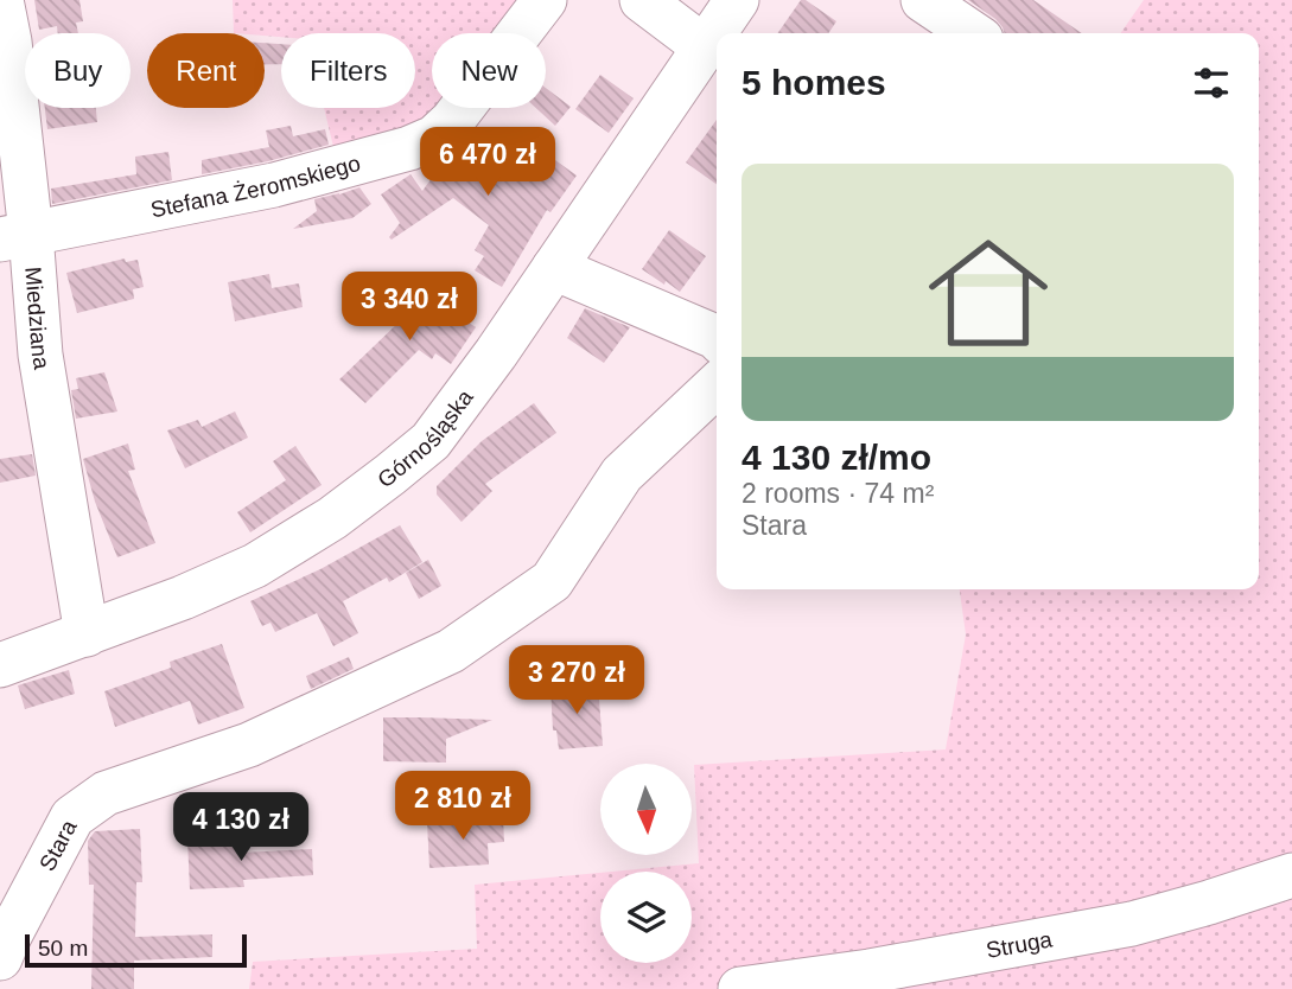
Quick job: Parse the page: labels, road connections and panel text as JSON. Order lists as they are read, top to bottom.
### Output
{
  "streets": {
    "street": [
      "Stefana Żeromskiego",
      "Miedziana",
      "Górnośląska",
      "Stara",
      "Struga"
    ]
  },
  "crossings": [
    ["Stefana Żeromskiego", "Miedziana"],
    ["Miedziana", "Górnośląska"]
  ],
  "scale_bar": "50 m",
  "north": "bottom",
  "page": {
    "chip": [
      "Buy",
      "Rent",
      "Filters",
      "New"
    ],
    "heading": "5 homes",
    "price": [
      "6 470 zł",
      "3 340 zł",
      "3 270 zł",
      "2 810 zł",
      "4 130 zł"
    ],
    "list": [
      {
        "name": "4 130 zł/mo",
        "note": "2 rooms · 74 m² · Stara"
      }
    ],
    "scale": "50 m"
  }
}
